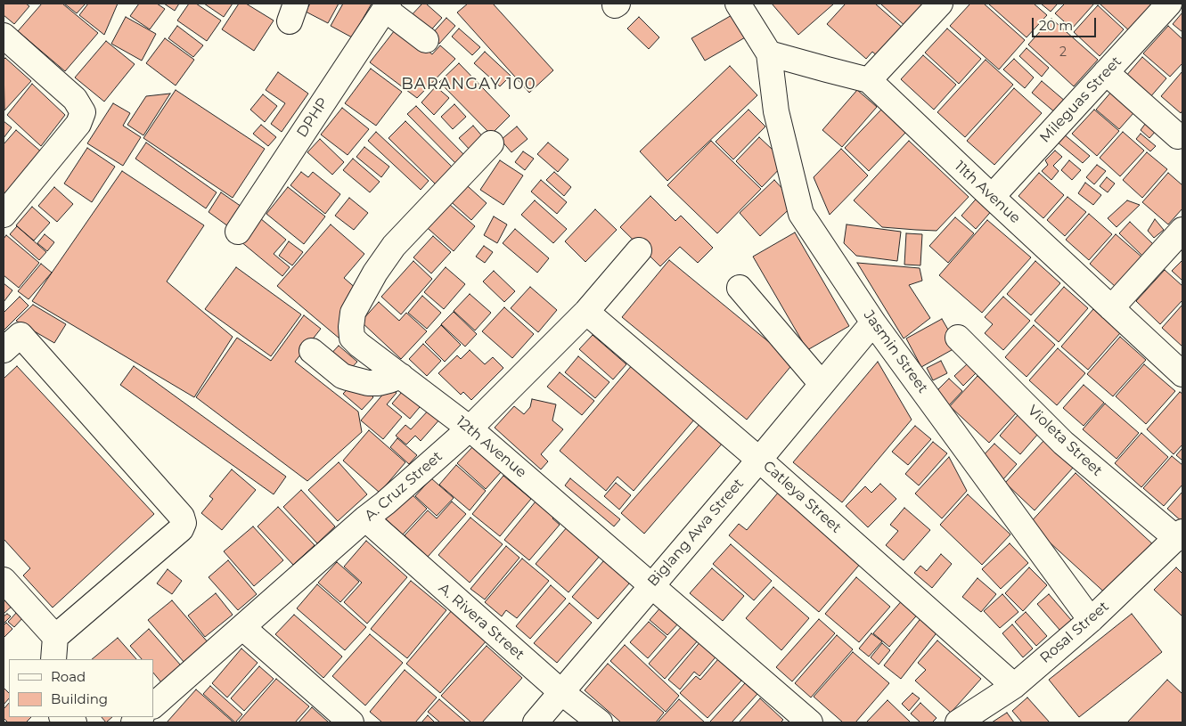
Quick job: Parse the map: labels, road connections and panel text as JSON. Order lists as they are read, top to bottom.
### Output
{
  "streets": {
    "street": [
      "Mileguas Street",
      "DPHP",
      "11th Avenue",
      "Jasmin Street",
      "Violeta Street",
      "12th Avenue",
      "A. Cruz Street",
      "Catleya Street",
      "Biglang Awa Street",
      "A. Rivera Street",
      "Rosal Street"
    ]
  },
  "crossings": [
    ["Mileguas Street", "11th Avenue"],
    ["11th Avenue", "Jasmin Street"],
    ["Jasmin Street", "Biglang Awa Street"],
    ["Jasmin Street", "Rosal Street"],
    ["Violeta Street", "Rosal Street"],
    ["12th Avenue", "A. Cruz Street"],
    ["12th Avenue", "Biglang Awa Street"],
    ["A. Cruz Street", "Catleya Street"],
    ["A. Cruz Street", "A. Rivera Street"],
    ["Catleya Street", "Biglang Awa Street"],
    ["Catleya Street", "Rosal Street"],
    ["Biglang Awa Street", "A. Rivera Street"]
  ],
  "districts": ["BARANGAY 100"],
  "house_numbers": ["2"],
  "legend": ["Road", "Building"],
  "scale_bar": "20 m"
}
